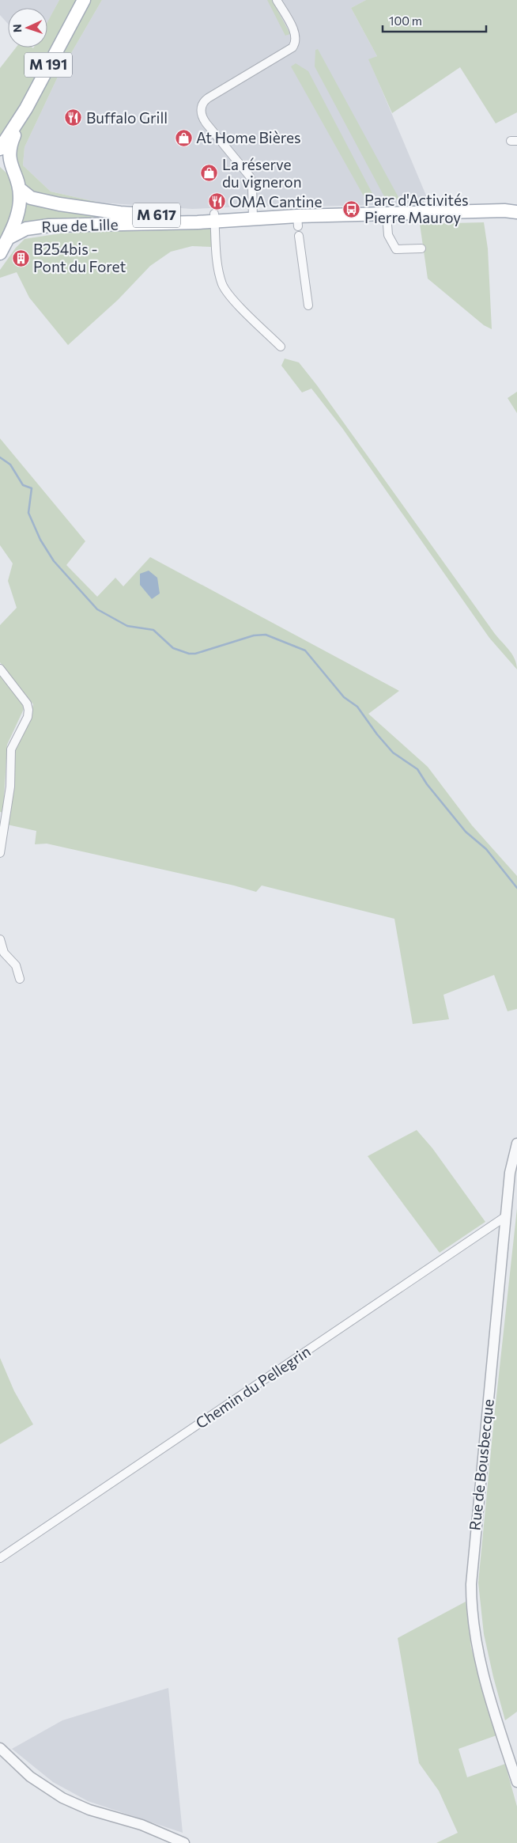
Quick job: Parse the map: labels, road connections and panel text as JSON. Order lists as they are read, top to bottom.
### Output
{
  "streets": {
    "main road": ["M 191", "M 617", "Rue de Lille"],
    "street": ["Chemin du Pellegrin", "Rue de Bousbecque"]
  },
  "crossings": [
    ["Chemin du Pellegrin", "Rue de Bousbecque"]
  ],
  "places": {
    "restaurant": ["Buffalo Grill", "OMA Cantine"],
    "shop": ["At Home Bières", "La réserve du vigneron"],
    "bus stop": ["Parc d'Activités Pierre Mauroy"],
    "building": ["B254bis - Pont du Foret"]
  },
  "scale_bar": "100 m",
  "north": "left"
}
